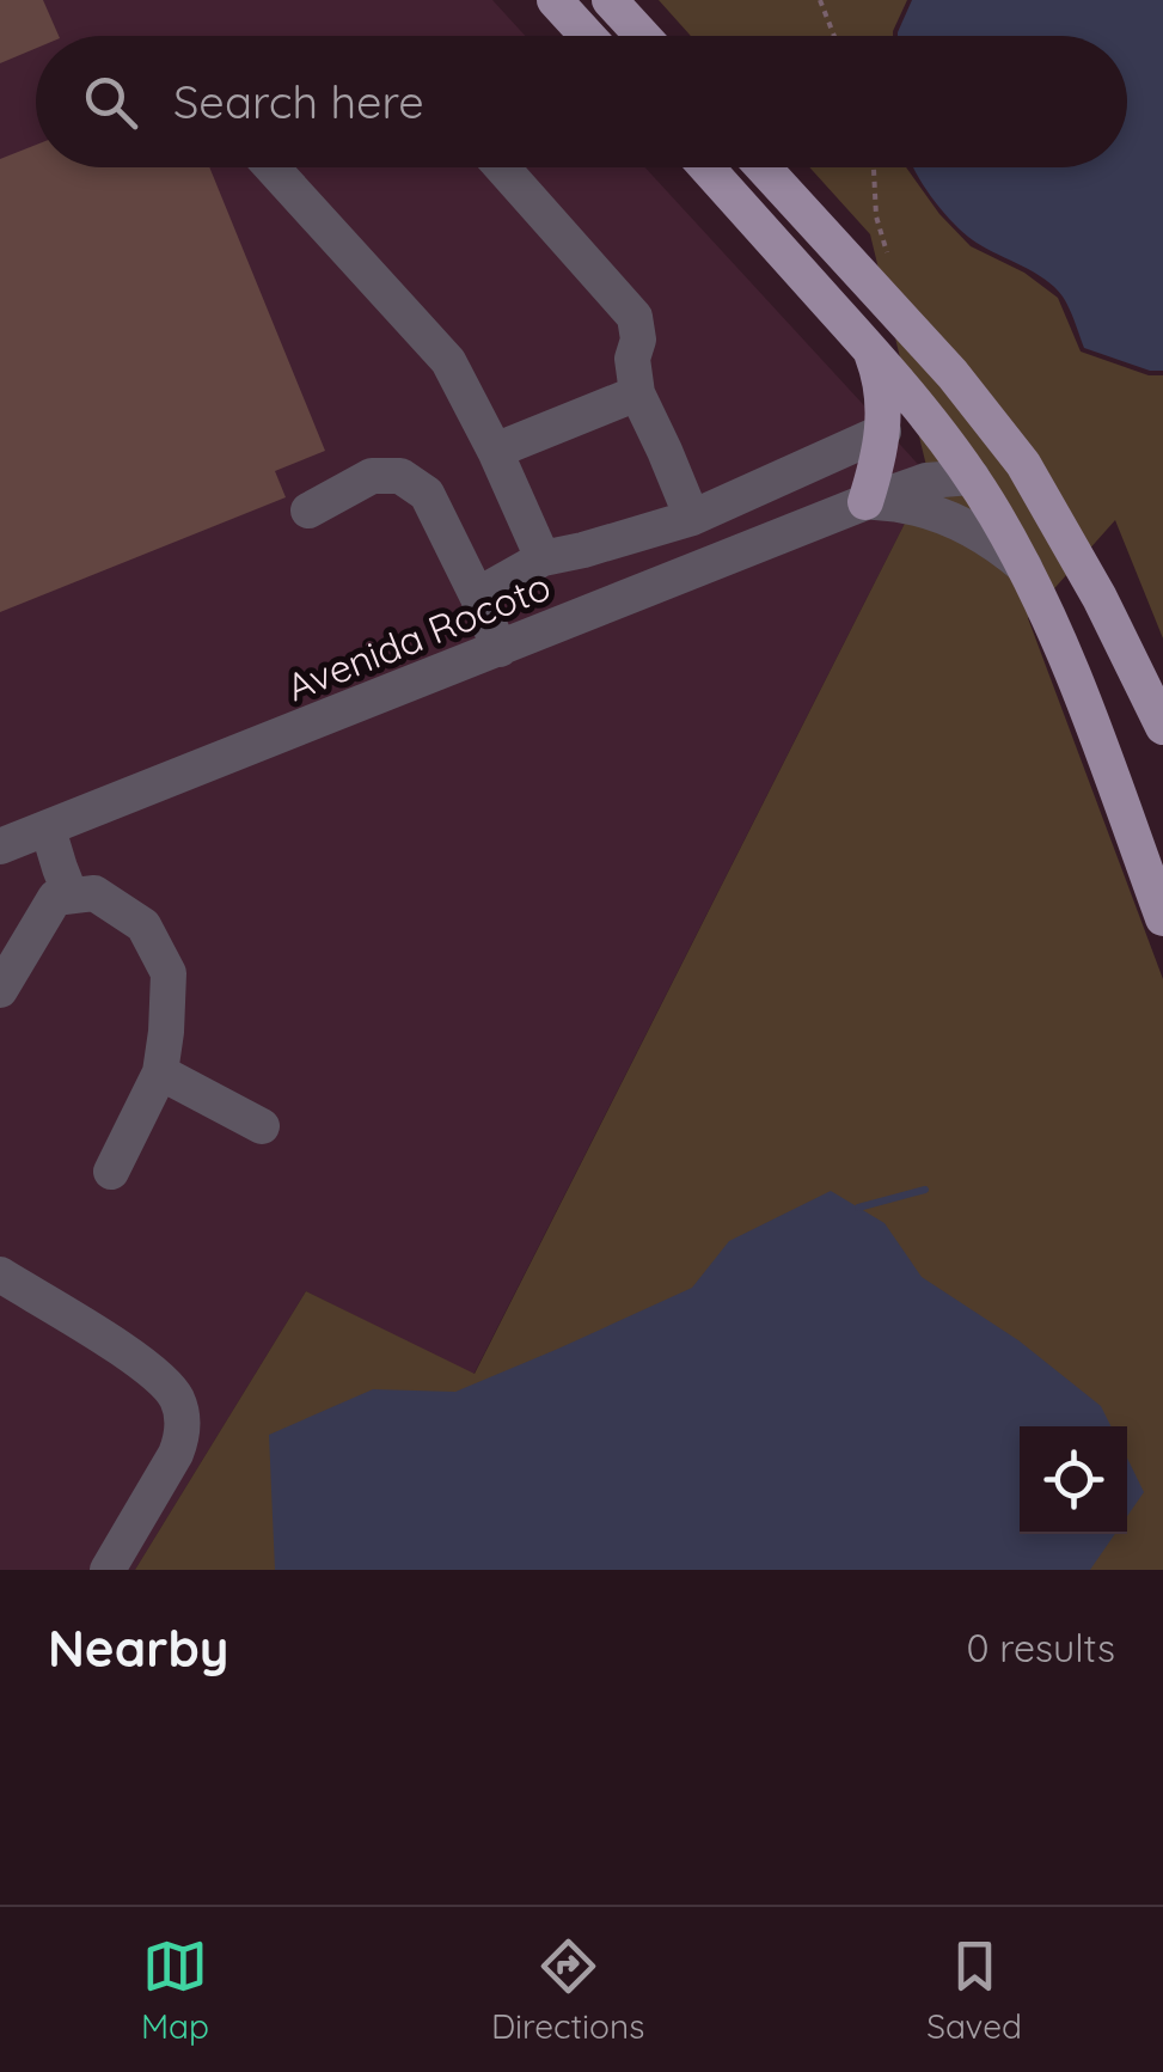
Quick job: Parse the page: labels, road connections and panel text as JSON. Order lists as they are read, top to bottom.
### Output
{
  "streets": {
    "street": ["Avenida Rocoto"]
  },
  "page": {
    "search": "Search here",
    "heading": ["Nearby", "0 results"],
    "nav": ["Map", "Directions", "Saved"]
  }
}
